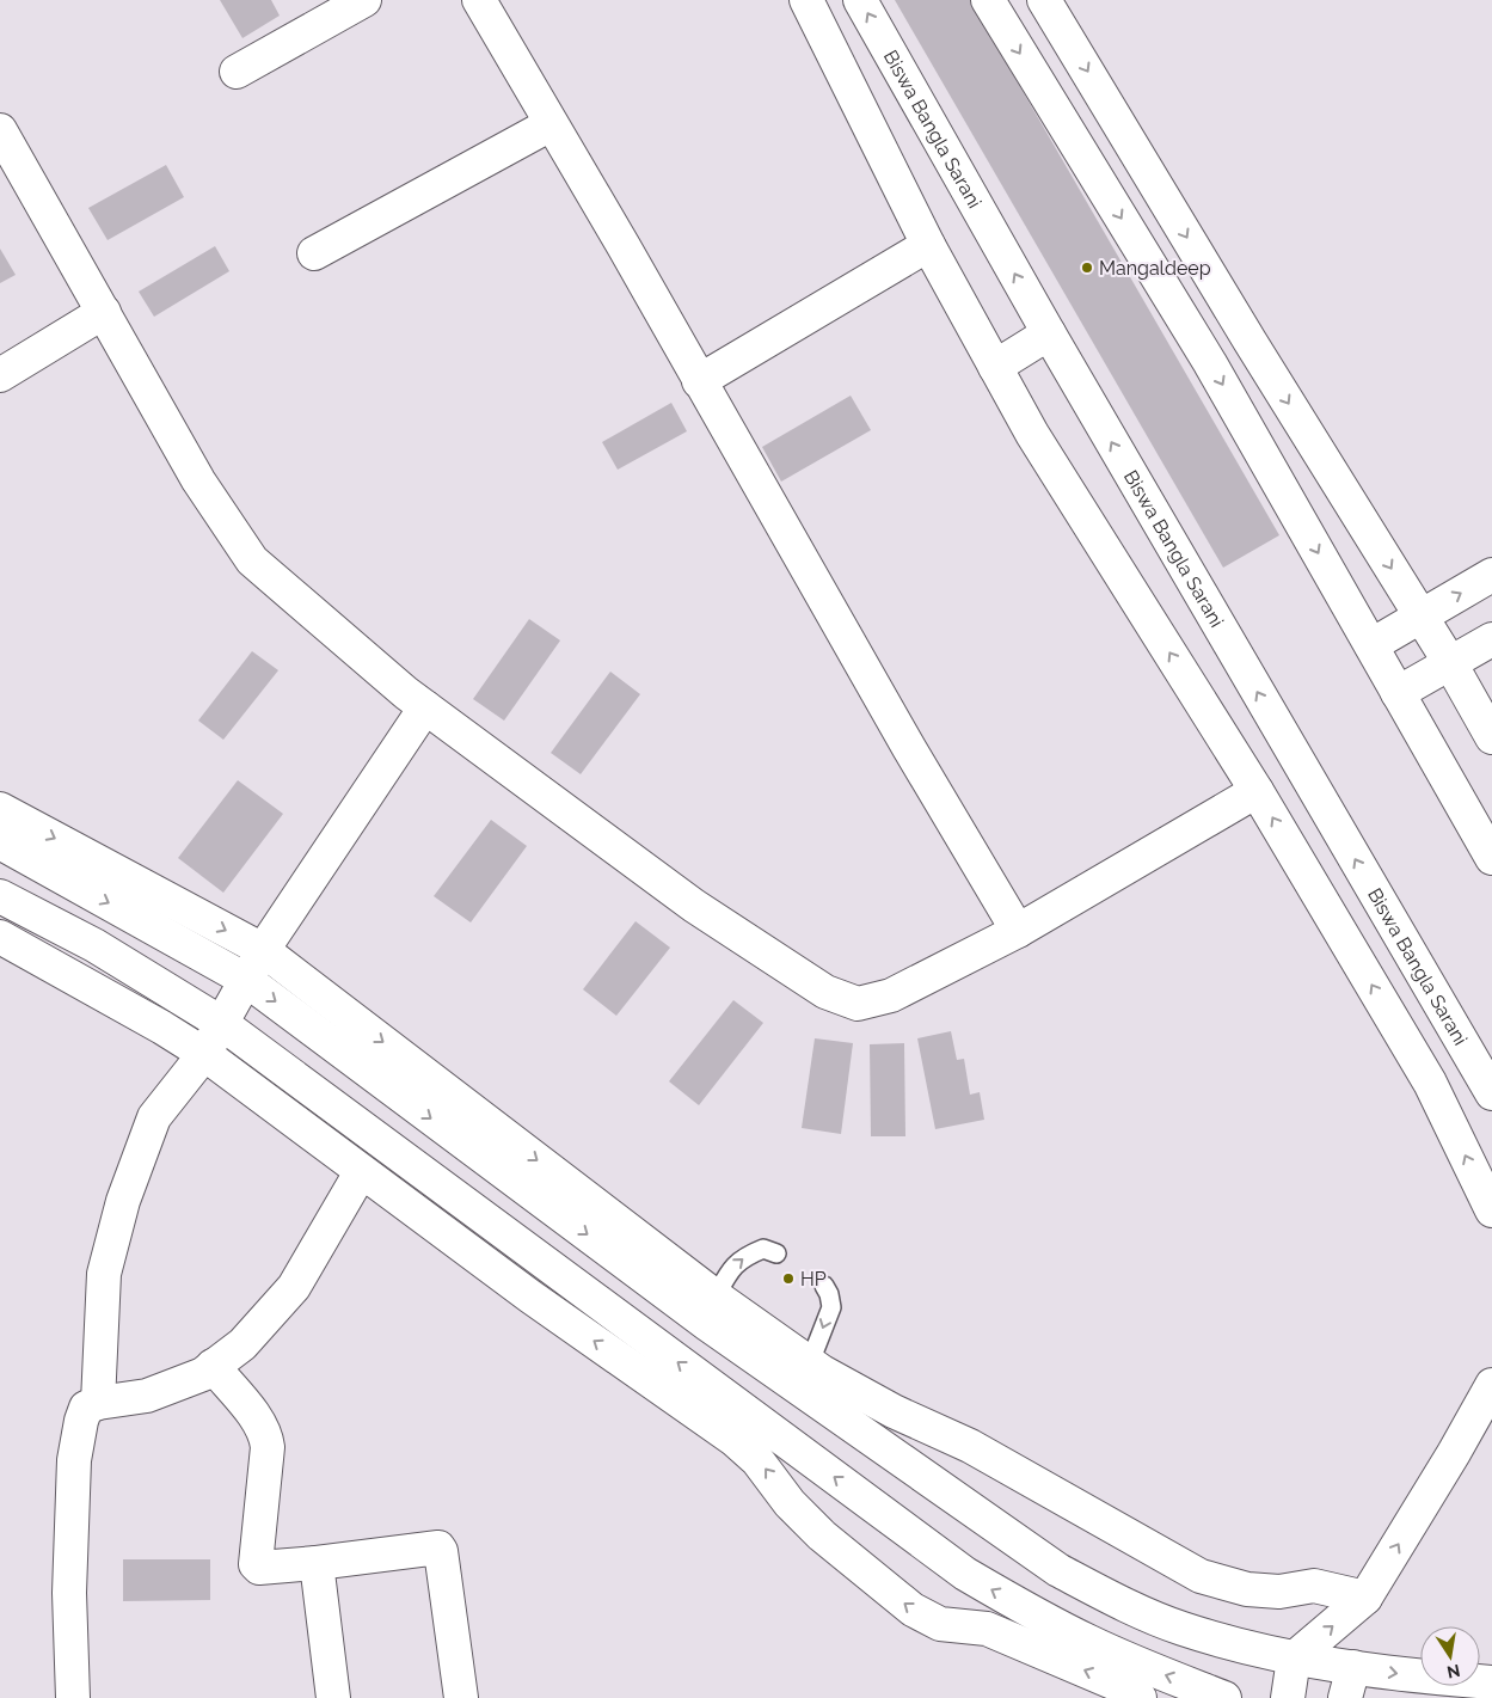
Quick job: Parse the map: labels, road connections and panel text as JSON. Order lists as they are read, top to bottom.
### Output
{
  "streets": {
    "street": ["Biswa Bangla Sarani"]
  },
  "places": ["Mangaldeep", "HP"],
  "north": "bottom"
}
